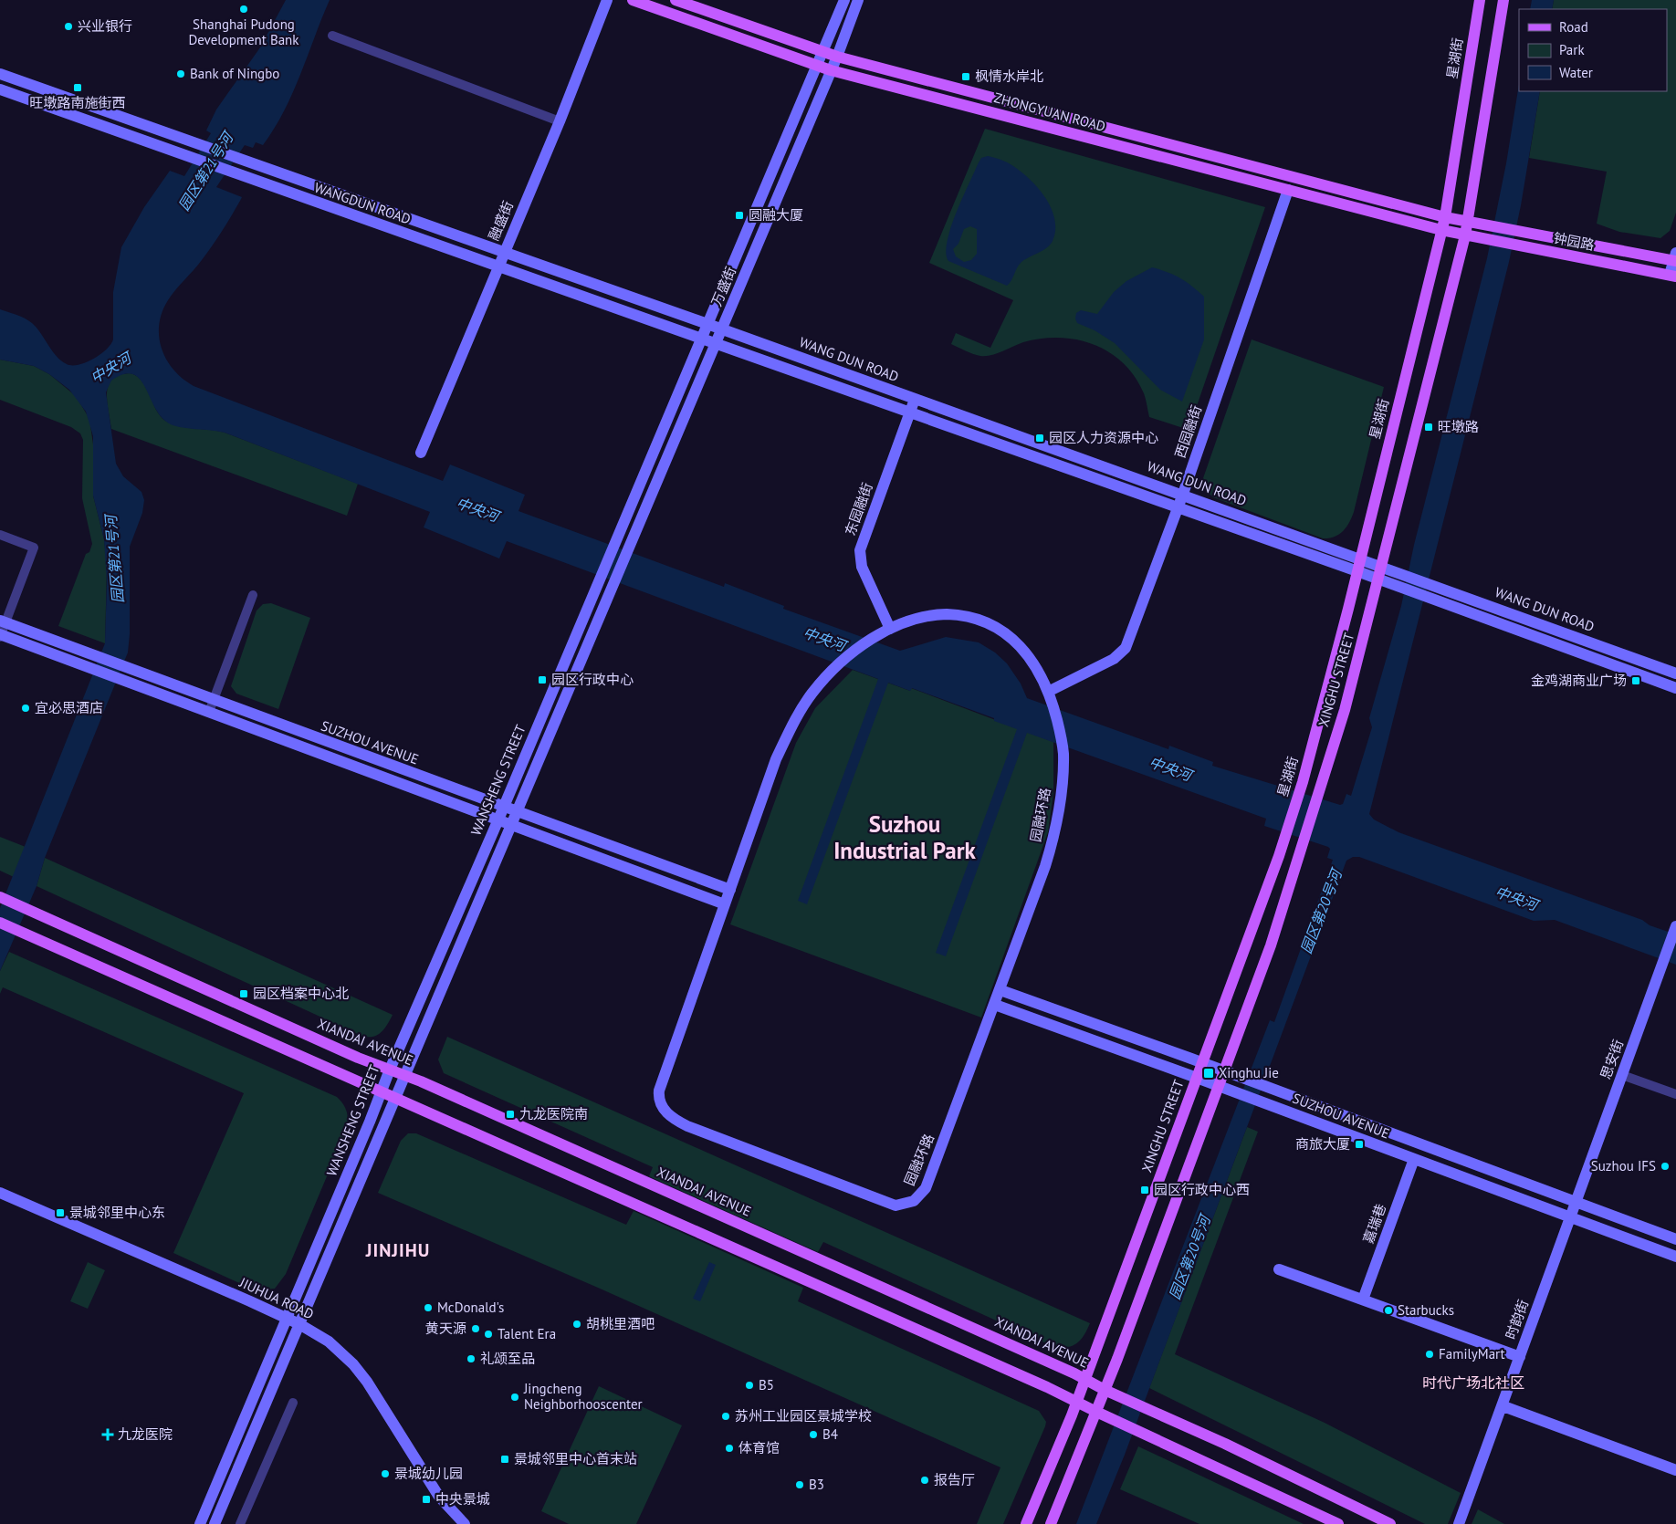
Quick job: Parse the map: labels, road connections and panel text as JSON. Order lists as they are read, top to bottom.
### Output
{
  "streets": {
    "main road": [
      "星湖街",
      "ZHONGYUAN ROAD",
      "WANGDUN ROAD",
      "融盛街",
      "钟园路",
      "万盛街",
      "WANG DUN ROAD",
      "西园融街",
      "东园融街",
      "XINGHU STREET",
      "SUZHOU AVENUE",
      "WANSHENG STREET",
      "园融环路",
      "XIANDAI AVENUE",
      "思安街",
      "嘉瑞巷",
      "JIUHUA ROAD",
      "时韵街"
    ]
  },
  "crossings": [
    ["星湖街", "ZHONGYUAN ROAD"],
    ["星湖街", "WANG DUN ROAD"],
    ["星湖街", "XINGHU STREET"],
    ["ZHONGYUAN ROAD", "钟园路"],
    ["ZHONGYUAN ROAD", "万盛街"],
    ["ZHONGYUAN ROAD", "西园融街"],
    ["WANGDUN ROAD", "融盛街"],
    ["WANGDUN ROAD", "万盛街"],
    ["WANGDUN ROAD", "WANG DUN ROAD"],
    ["万盛街", "WANG DUN ROAD"],
    ["万盛街", "SUZHOU AVENUE"],
    ["万盛街", "WANSHENG STREET"],
    ["WANG DUN ROAD", "西园融街"],
    ["WANG DUN ROAD", "东园融街"],
    ["WANG DUN ROAD", "XINGHU STREET"],
    ["西园融街", "园融环路"],
    ["东园融街", "园融环路"],
    ["XINGHU STREET", "SUZHOU AVENUE"],
    ["XINGHU STREET", "XIANDAI AVENUE"],
    ["SUZHOU AVENUE", "WANSHENG STREET"],
    ["SUZHOU AVENUE", "园融环路"],
    ["SUZHOU AVENUE", "思安街"],
    ["SUZHOU AVENUE", "嘉瑞巷"],
    ["SUZHOU AVENUE", "时韵街"],
    ["WANSHENG STREET", "XIANDAI AVENUE"],
    ["WANSHENG STREET", "JIUHUA ROAD"],
    ["思安街", "时韵街"]
  ],
  "districts": ["Suzhou Industrial Park", "JINJIHU", "时代广场北社区"],
  "water": ["园区第21号河", "中央河", "园区第20号河"],
  "places": {
    "other": [
      "Shanghai Pudong Development Bank",
      "兴业银行",
      "Bank of Ningbo",
      "宜必思酒店",
      "Suzhou IFS",
      "McDonald's",
      "Starbucks",
      "胡桃里酒吧",
      "黄天源",
      "Talent Era",
      "FamilyMart",
      "礼颂至品",
      "B5",
      "Jingcheng Neighborhooscenter",
      "苏州工业园区景城学校",
      "B4",
      "体育馆",
      "景城幼儿园",
      "报告厅",
      "B3"
    ],
    "transit": [
      "枫情水岸北",
      "旺墩路南施街西",
      "圆融大厦",
      "旺墩路",
      "园区人力资源中心",
      "园区行政中心",
      "金鸡湖商业广场",
      "园区档案中心北",
      "Xinghu Jie",
      "九龙医院南",
      "商旅大厦",
      "园区行政中心西",
      "景城邻里中心东",
      "景城邻里中心首末站",
      "中央景城"
    ],
    "health": ["九龙医院"]
  },
  "legend": ["Road", "Park", "Water"]
}
